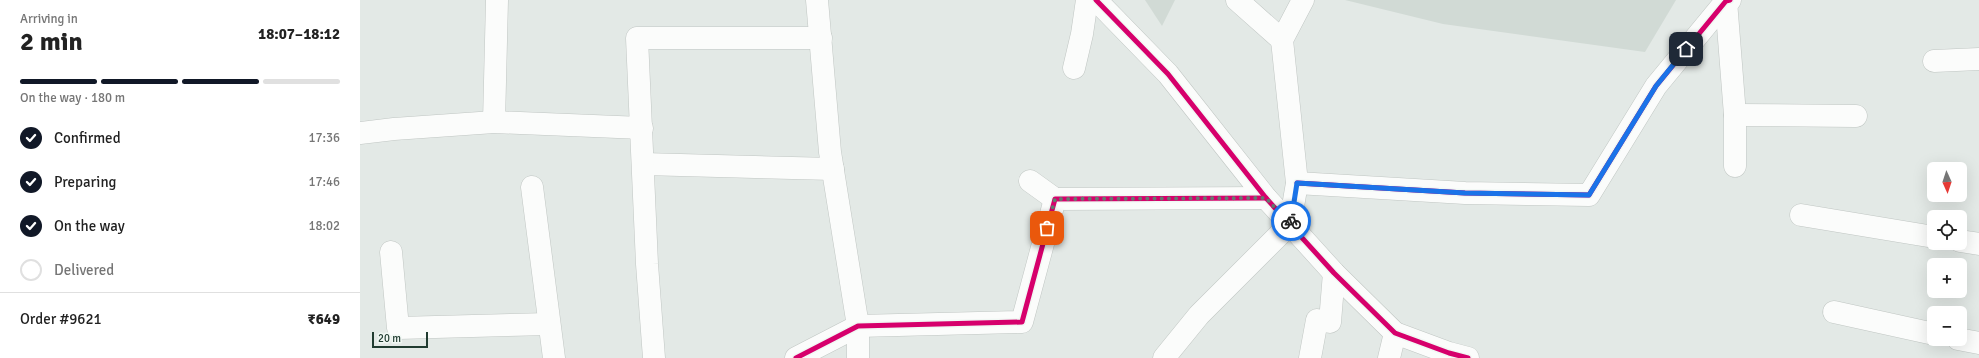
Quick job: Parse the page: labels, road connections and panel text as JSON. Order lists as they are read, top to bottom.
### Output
{
  "scale_bar": "20 m",
  "north": "bottom",
  "page": {
    "heading": ["2 min", "Arriving in", "18:07–18:12"],
    "panel": ["Order #9621", "₹649"],
    "bar": "On the way · 180 m",
    "list": [
      ["Confirmed", "17:36"],
      ["Preparing", "17:46"],
      ["On the way", "18:02"],
      "Delivered"
    ],
    "map_buttons": ["+", "−"],
    "scale": "20 m"
  }
}
